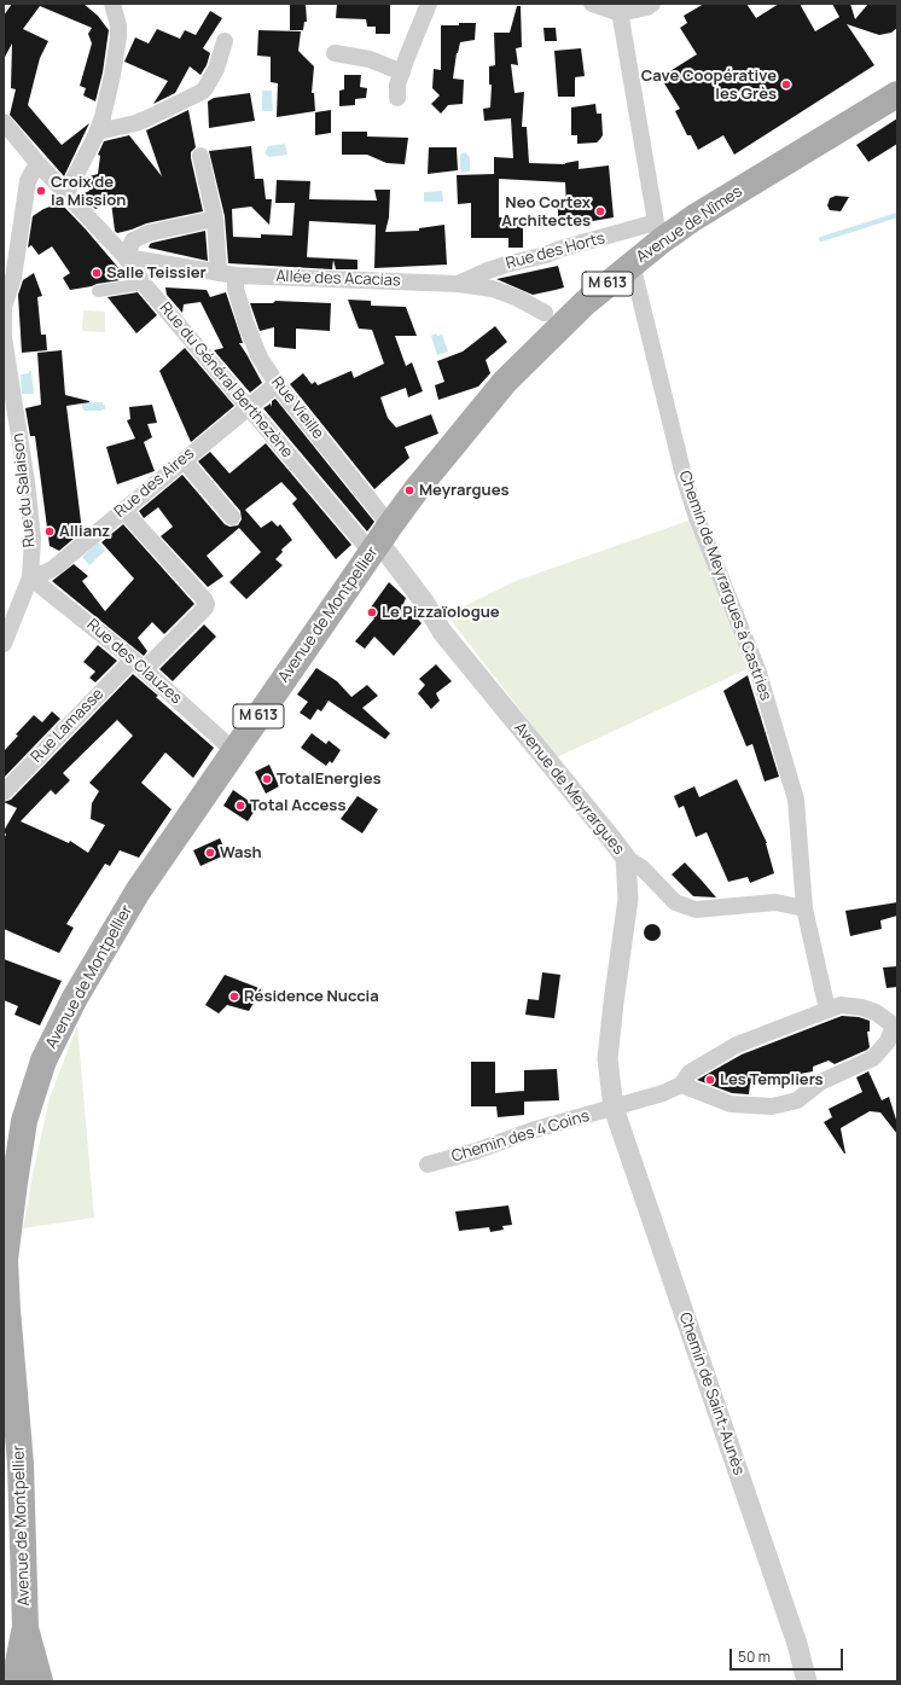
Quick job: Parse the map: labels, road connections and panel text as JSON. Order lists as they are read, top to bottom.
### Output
{
  "streets": {
    "main road": ["Avenue de Nîmes", "M 613", "Avenue de Montpellier"],
    "street": [
      "Rue des Horts",
      "Allée des Acacias",
      "Rue du Général Berthezène",
      "Rue Vieille",
      "Rue des Aires",
      "Rue du Salaison",
      "Chemin de Meyrargues à Castries",
      "Rue des Clauzes",
      "Rue Lamasse",
      "Avenue de Meyrargues",
      "Chemin des 4 Coins",
      "Chemin de Saint-Aunès"
    ]
  },
  "crossings": [
    ["Avenue de Nîmes", "Rue des Horts"],
    ["Avenue de Nîmes", "Rue du Général Berthezène"],
    ["Avenue de Nîmes", "Rue Vieille"],
    ["Avenue de Nîmes", "Chemin de Meyrargues à Castries"],
    ["Avenue de Nîmes", "Avenue de Montpellier"],
    ["Avenue de Nîmes", "Avenue de Meyrargues"],
    ["Rue des Horts", "Allée des Acacias"],
    ["Allée des Acacias", "Rue du Général Berthezène"],
    ["Allée des Acacias", "Rue Vieille"],
    ["Rue du Général Berthezène", "Rue Vieille"],
    ["Rue du Général Berthezène", "Rue des Aires"],
    ["Rue du Général Berthezène", "Rue du Salaison"],
    ["Rue du Général Berthezène", "Avenue de Montpellier"],
    ["Rue du Général Berthezène", "Avenue de Meyrargues"],
    ["Rue Vieille", "Rue des Aires"],
    ["Rue Vieille", "Avenue de Montpellier"],
    ["Rue Vieille", "Avenue de Meyrargues"],
    ["Rue des Aires", "Rue du Salaison"],
    ["Rue des Aires", "Rue des Clauzes"],
    ["Rue des Aires", "Rue Lamasse"],
    ["Rue du Salaison", "Rue des Clauzes"],
    ["Avenue de Montpellier", "Rue des Clauzes"],
    ["Avenue de Montpellier", "Avenue de Meyrargues"],
    ["Rue des Clauzes", "Rue Lamasse"],
    ["Avenue de Meyrargues", "Chemin des 4 Coins"],
    ["Avenue de Meyrargues", "Chemin de Saint-Aunès"],
    ["Chemin des 4 Coins", "Chemin de Saint-Aunès"]
  ],
  "places": [
    "Cave Coopérative les Grès",
    "Croix de la Mission",
    "Neo Cortex Architectes",
    "Salle Teissier",
    "Meyrargues",
    "Allianz",
    "Le Pizzaïologue",
    "TotalEnergies",
    "Total Access",
    "Wash",
    "Résidence Nuccia",
    "Les Templiers"
  ],
  "scale_bar": "50 m"
}
